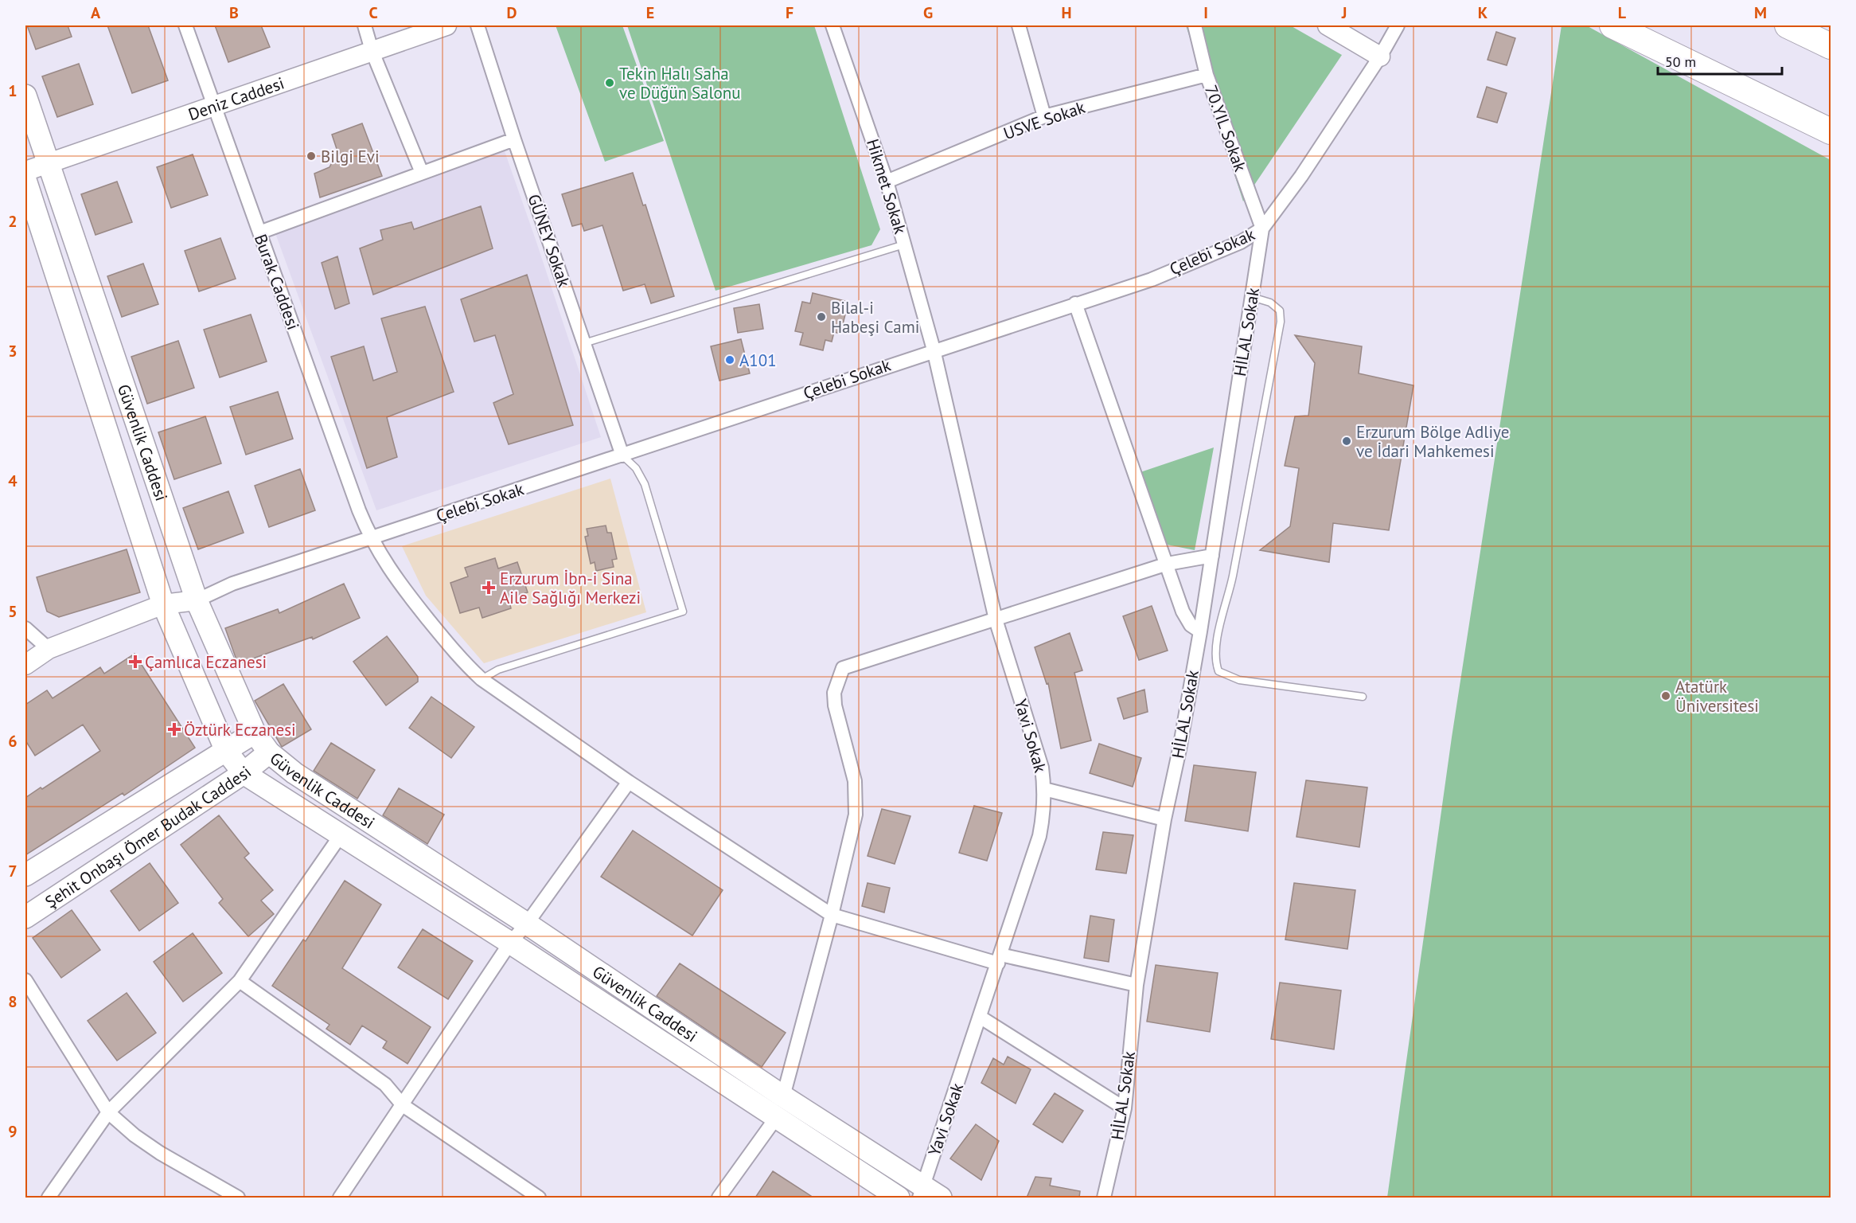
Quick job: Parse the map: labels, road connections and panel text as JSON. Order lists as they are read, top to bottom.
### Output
{
  "streets": {
    "main road": ["Güvenlik Caddesi", "Şehit Onbaşı Ömer Budak Caddesi"],
    "street": [
      "Deniz Caddesi",
      "USVE Sokak",
      "70.YIL Sokak",
      "Hikmet Sokak",
      "GÜNEY Sokak",
      "Çelebi Sokak",
      "Burak Caddesi",
      "HİLAL Sokak",
      "Yavi Sokak"
    ]
  },
  "crossings": [
    ["Deniz Caddesi", "Burak Caddesi"],
    ["Deniz Caddesi", "Güvenlik Caddesi"],
    ["USVE Sokak", "70.YIL Sokak"],
    ["USVE Sokak", "Hikmet Sokak"],
    ["70.YIL Sokak", "Çelebi Sokak"],
    ["70.YIL Sokak", "HİLAL Sokak"],
    ["Hikmet Sokak", "Çelebi Sokak"],
    ["Hikmet Sokak", "Yavi Sokak"],
    ["GÜNEY Sokak", "Çelebi Sokak"],
    ["Çelebi Sokak", "Burak Caddesi"],
    ["Çelebi Sokak", "HİLAL Sokak"],
    ["Çelebi Sokak", "Güvenlik Caddesi"],
    ["Çelebi Sokak", "Yavi Sokak"],
    ["Burak Caddesi", "HİLAL Sokak"],
    ["Burak Caddesi", "Yavi Sokak"],
    ["Güvenlik Caddesi", "Yavi Sokak"],
    ["Güvenlik Caddesi", "Şehit Onbaşı Ömer Budak Caddesi"]
  ],
  "places": {
    "other": [
      "Tekin Halı Saha ve Düğün Salonu",
      "Bilgi Evi",
      "Bilal-i Habeşi Cami",
      "A101",
      "Erzurum Bölge Adliye ve İdari Mahkemesi",
      "Atatürk Üniversitesi"
    ],
    "health": ["Erzurum İbn-i Sina Aile Sağlığı Merkezi", "Çamlıca Eczanesi", "Öztürk Eczanesi"]
  },
  "scale_bar": "50 m",
  "grid": {
    "columns": [
      "A",
      "B",
      "C",
      "D",
      "E",
      "F",
      "G",
      "H",
      "I",
      "J",
      "K",
      "L",
      "M"
    ],
    "rows": [
      "1",
      "2",
      "3",
      "4",
      "5",
      "6",
      "7",
      "8",
      "9"
    ]
  }
}
